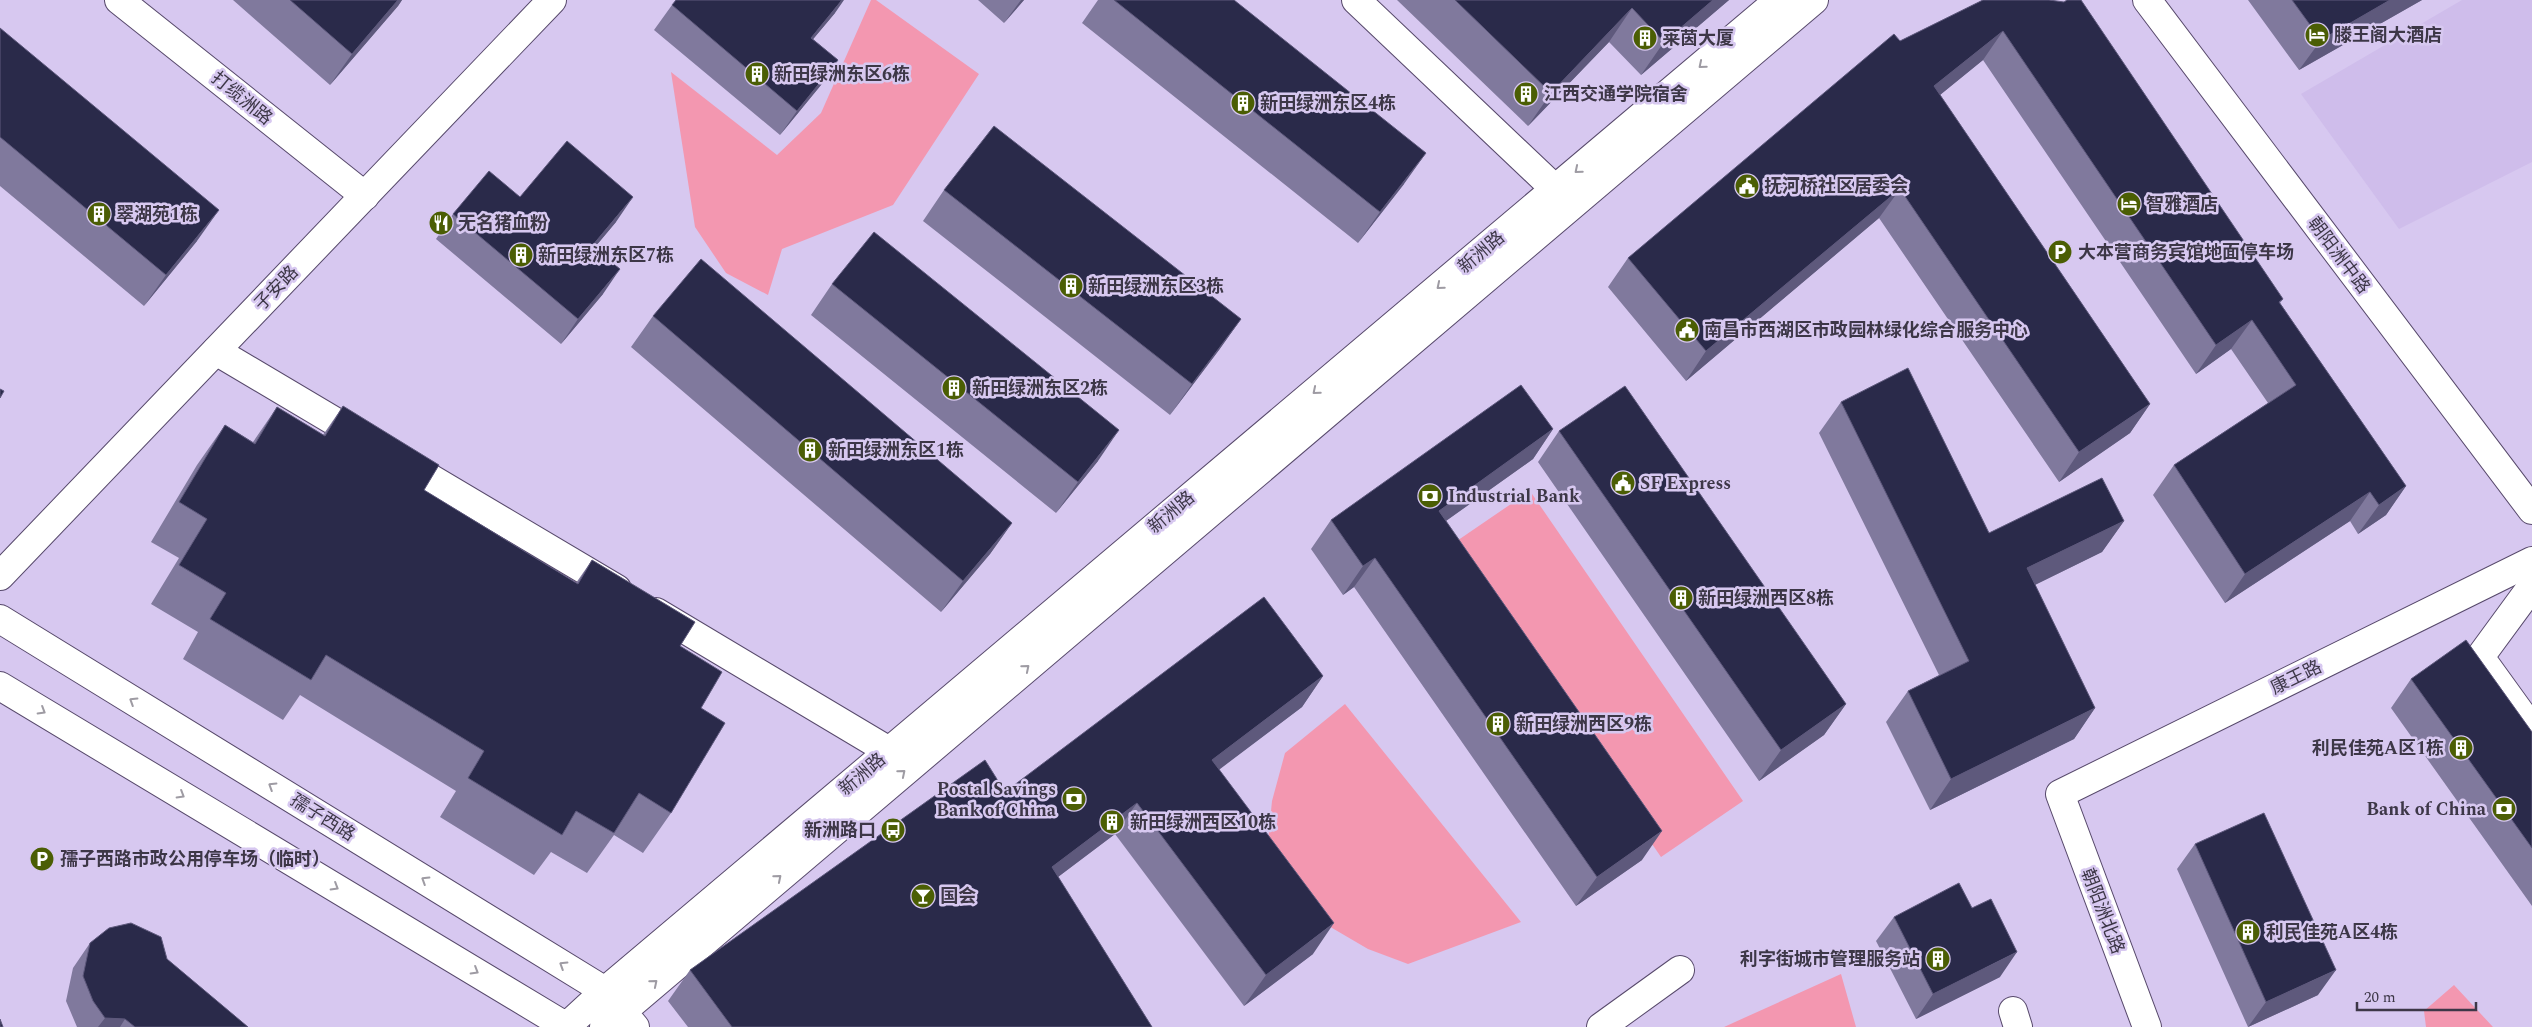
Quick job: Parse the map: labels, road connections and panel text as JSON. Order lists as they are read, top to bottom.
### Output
{
  "streets": {
    "main road": [
      "打缆洲路",
      "新洲路",
      "朝阳洲中路",
      "子安路",
      "康王路",
      "孺子西路",
      "朝阳洲北路"
    ]
  },
  "crossings": [
    ["打缆洲路", "子安路"],
    ["新洲路", "孺子西路"],
    ["康王路", "朝阳洲北路"]
  ],
  "places": {
    "hotel": ["滕王阁大酒店", "智雅酒店"],
    "building": [
      "莱茵大厦",
      "新田绿洲东区6栋",
      "江西交通学院宿舍",
      "新田绿洲东区4栋",
      "翠湖苑1栋",
      "新田绿洲东区7栋",
      "新田绿洲东区3栋",
      "新田绿洲东区2栋",
      "新田绿洲东区1栋",
      "新田绿洲西区8栋",
      "新田绿洲西区9栋",
      "利民佳苑A区1栋",
      "新田绿洲西区10栋",
      "利民佳苑A区4栋",
      "利字街城市管理服务站"
    ],
    "public building": ["抚河桥社区居委会", "南昌市西湖区市政园林绿化综合服务中心", "SF Express"],
    "restaurant": ["无名猪血粉"],
    "parking": ["大本营商务宾馆地面停车场", "孺子西路市政公用停车场（临时）"],
    "bank": ["Industrial Bank", "Postal Savings Bank of China", "Bank of China"],
    "bus stop": ["新洲路口"],
    "bar": ["国会"]
  },
  "scale_bar": "20 m"
}
